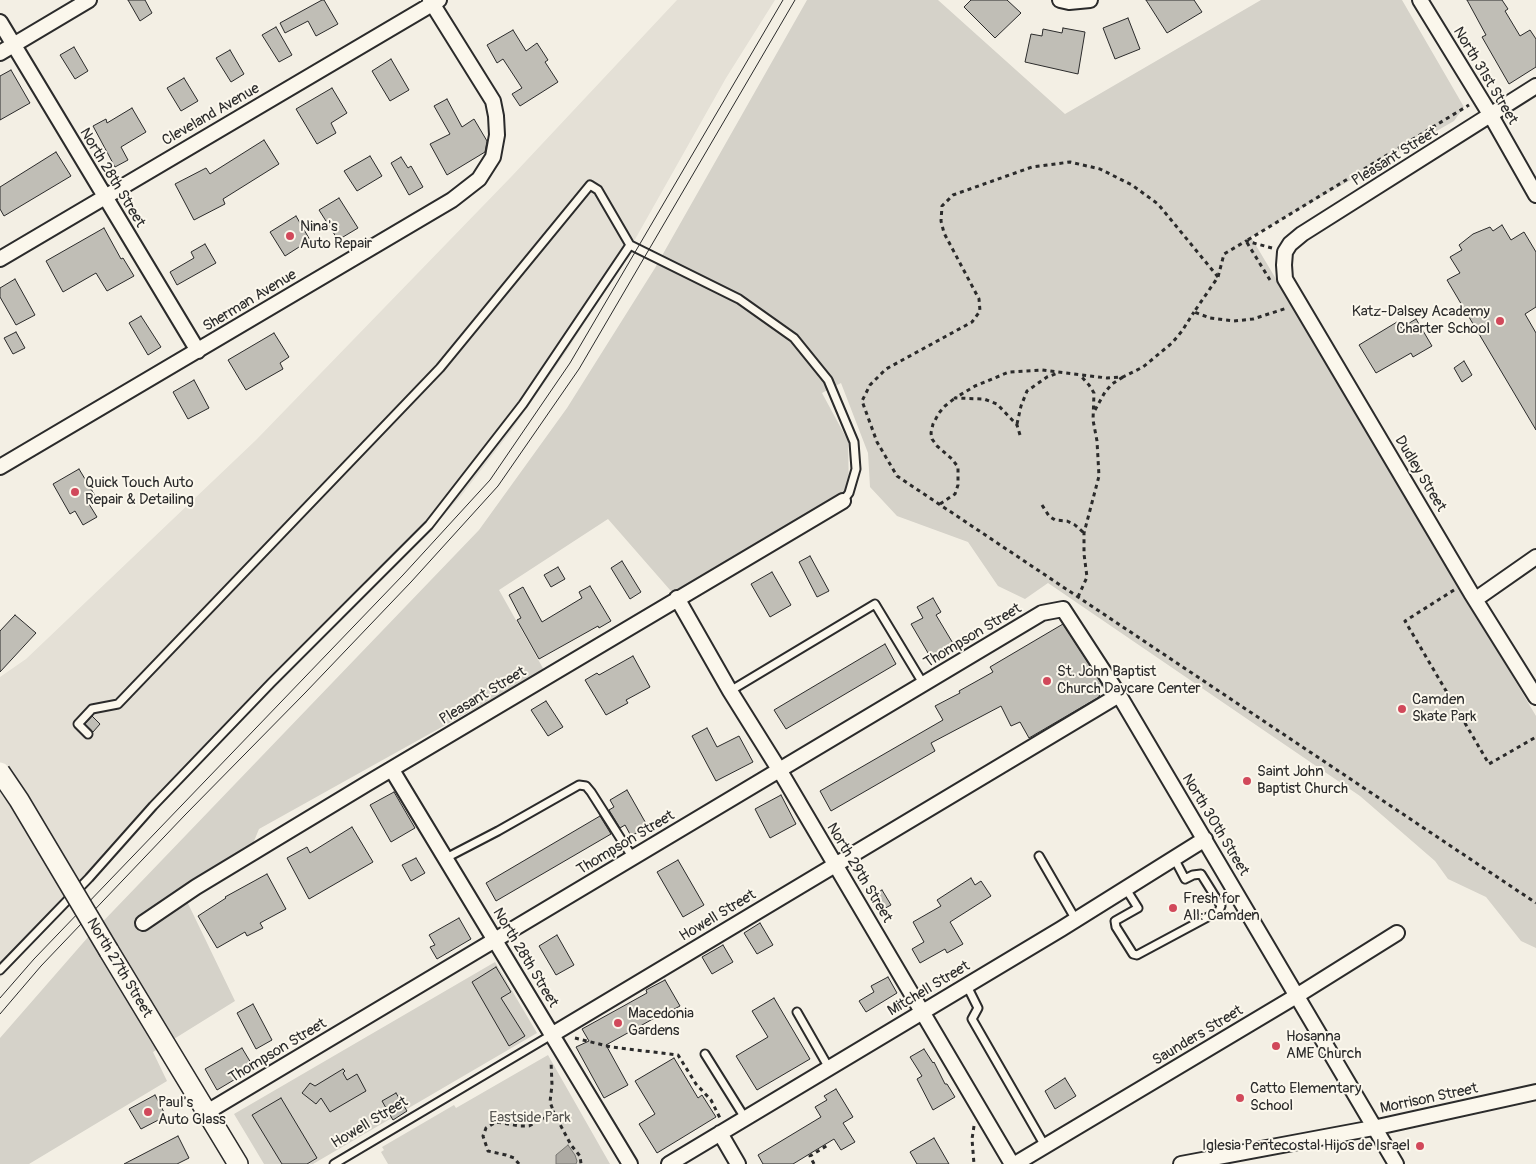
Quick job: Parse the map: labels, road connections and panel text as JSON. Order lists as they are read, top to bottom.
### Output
{
  "streets": {
    "main road": ["North 27th Street"],
    "street": [
      "North 31st Street",
      "Cleveland Avenue",
      "Pleasant Street",
      "North 28th Street",
      "Sherman Avenue",
      "Dudley Street",
      "Thompson Street",
      "North 30th Street",
      "North 29th Street",
      "Howell Street",
      "Mitchell Street",
      "Saunders Street",
      "Morrison Street"
    ]
  },
  "crossings": [
    ["North 31st Street", "Pleasant Street"],
    ["Cleveland Avenue", "North 28th Street"],
    ["Cleveland Avenue", "Sherman Avenue"],
    ["Pleasant Street", "North 28th Street"],
    ["Pleasant Street", "Dudley Street"],
    ["Pleasant Street", "North 29th Street"],
    ["North 28th Street", "Sherman Avenue"],
    ["North 28th Street", "Thompson Street"],
    ["North 28th Street", "Howell Street"],
    ["Thompson Street", "North 30th Street"],
    ["Thompson Street", "North 29th Street"],
    ["Thompson Street", "North 27th Street"],
    ["North 30th Street", "Howell Street"],
    ["North 30th Street", "Mitchell Street"],
    ["North 30th Street", "Saunders Street"],
    ["North 30th Street", "Morrison Street"],
    ["North 29th Street", "Howell Street"],
    ["North 29th Street", "Mitchell Street"],
    ["North 29th Street", "Saunders Street"]
  ],
  "parks": ["Eastside Park"],
  "places": [
    "Nina's Auto Repair",
    "Katz-Dalsey Academy Charter School",
    "Quick Touch Auto Repair & Detailing",
    "St. John Baptist Church Daycare Center",
    "Camden Skate Park",
    "Saint John Baptist Church",
    "Fresh for All: Camden",
    "Macedonia Gardens",
    "Hosanna AME Church",
    "Catto Elementary School",
    "Paul's Auto Glass",
    "Iglesia Pentecostal Hijos de Israel"
  ]
}
